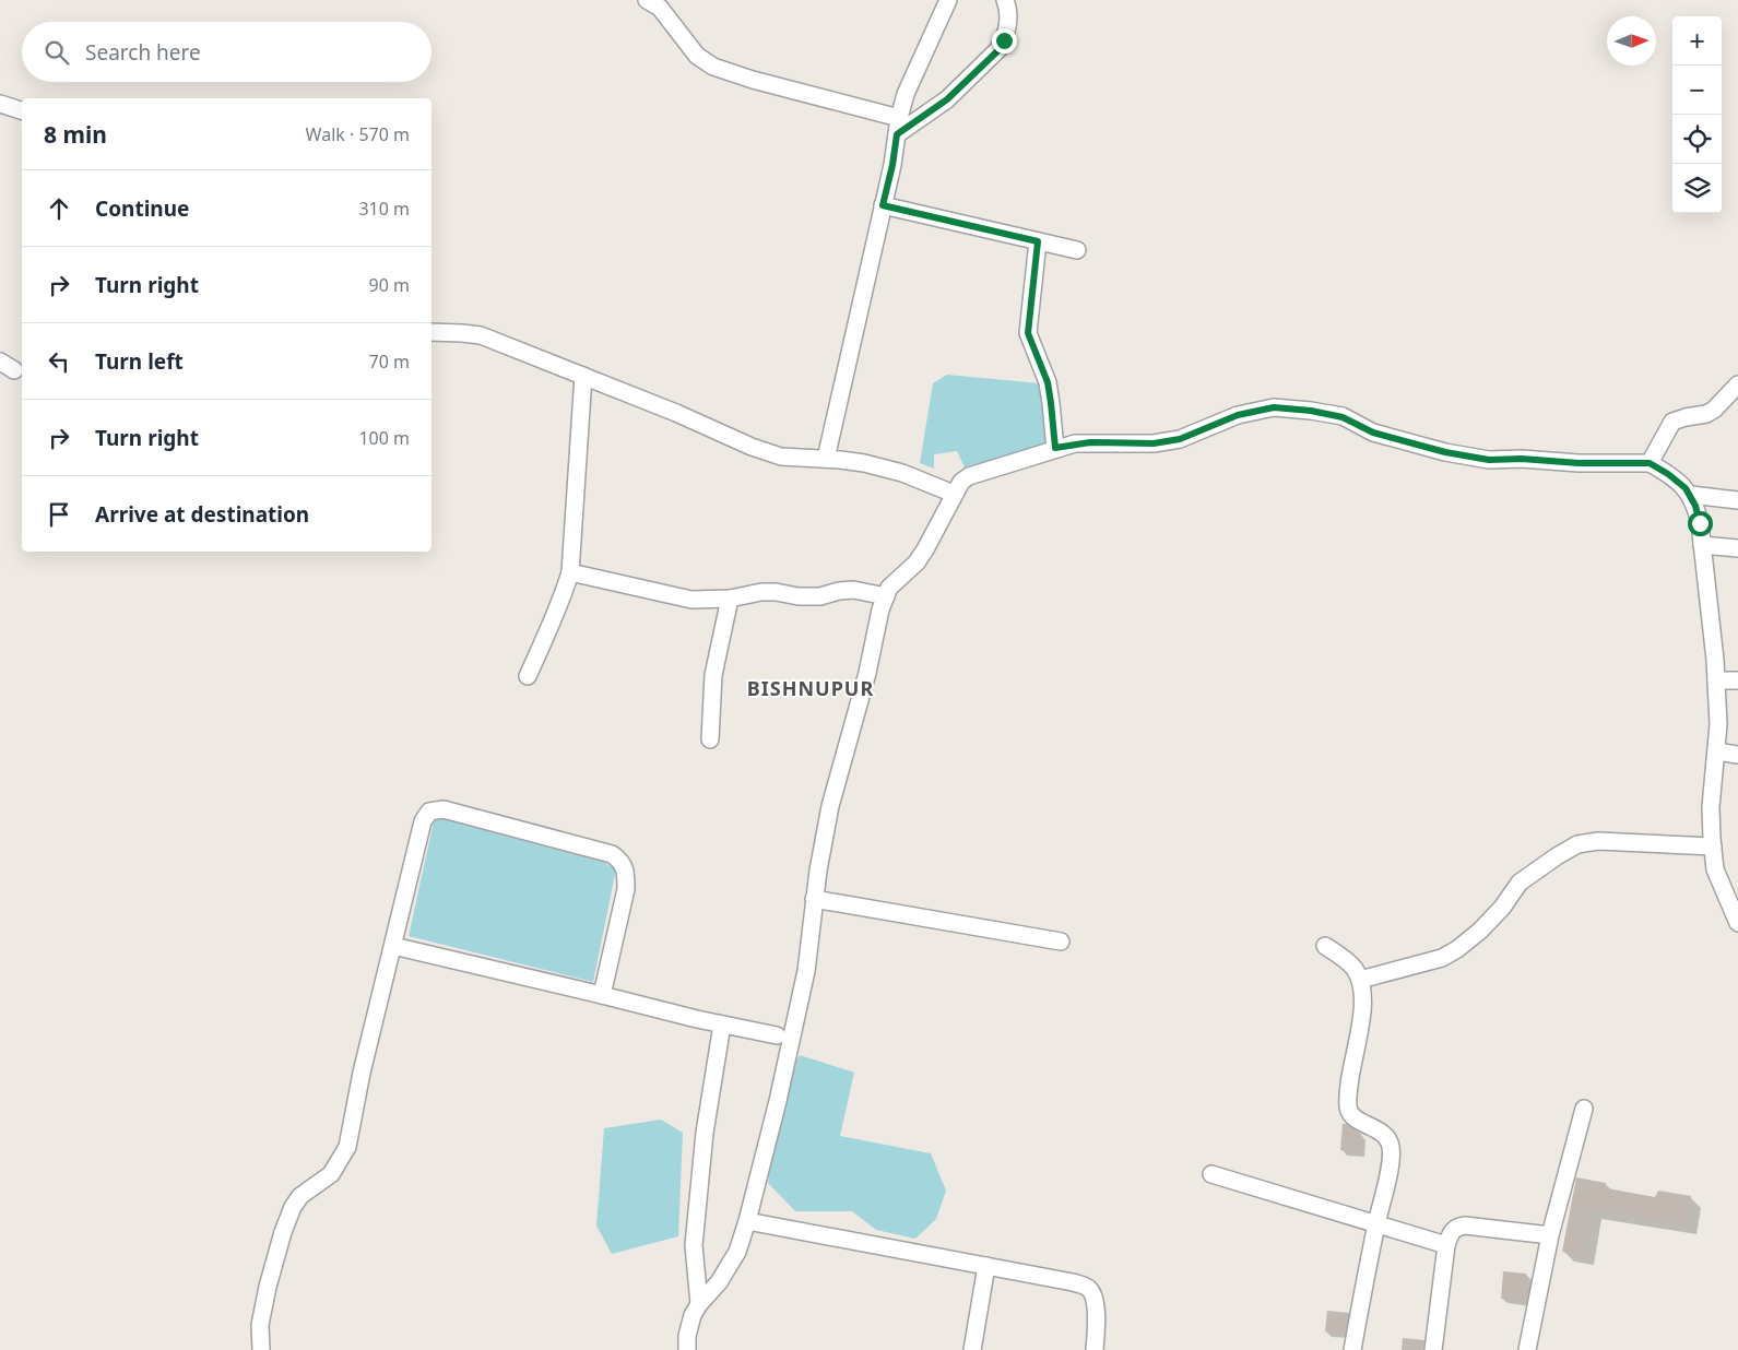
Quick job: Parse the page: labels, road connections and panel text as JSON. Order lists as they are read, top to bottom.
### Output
{
  "districts": ["BISHNUPUR"],
  "north": "right",
  "page": {
    "map_buttons": ["+", "−"],
    "search": "Search here",
    "heading": ["8 min", "Walk · 570 m"],
    "list": [
      ["Continue", "310 m"],
      ["Turn right", "90 m"],
      ["Turn left", "70 m"],
      ["Turn right", "100 m"],
      "Arrive at destination"
    ]
  }
}
